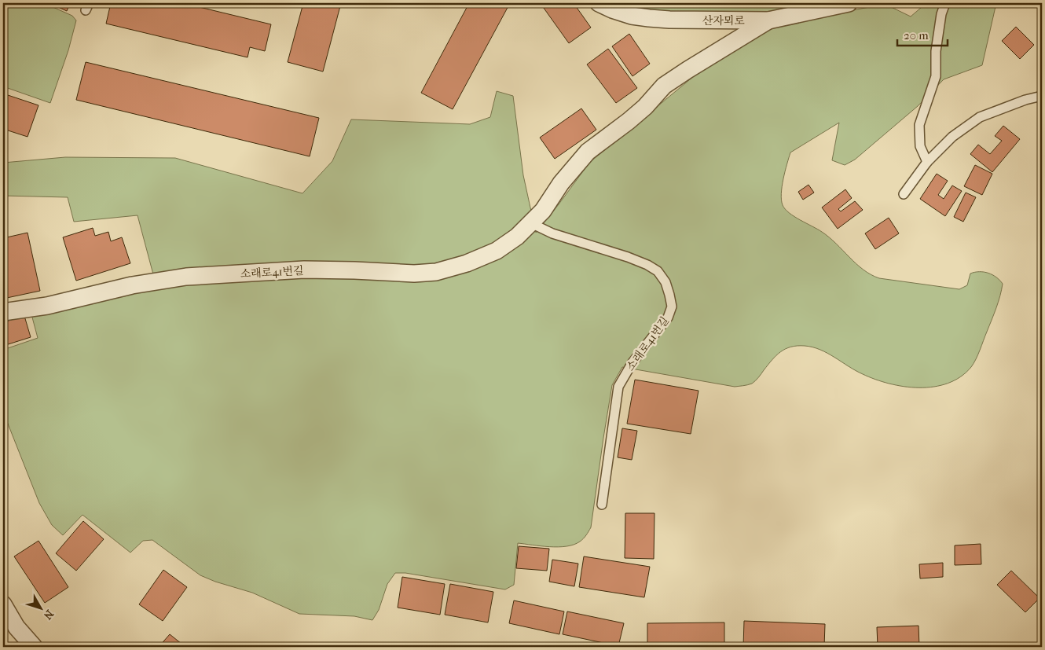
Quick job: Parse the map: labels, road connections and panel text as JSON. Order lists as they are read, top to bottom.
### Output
{
  "streets": {
    "street": ["산자뫼로", "소래로41번길"]
  },
  "crossings": [
    ["산자뫼로", "소래로41번길"]
  ],
  "scale_bar": "20 m",
  "north": "bottom right"
}
